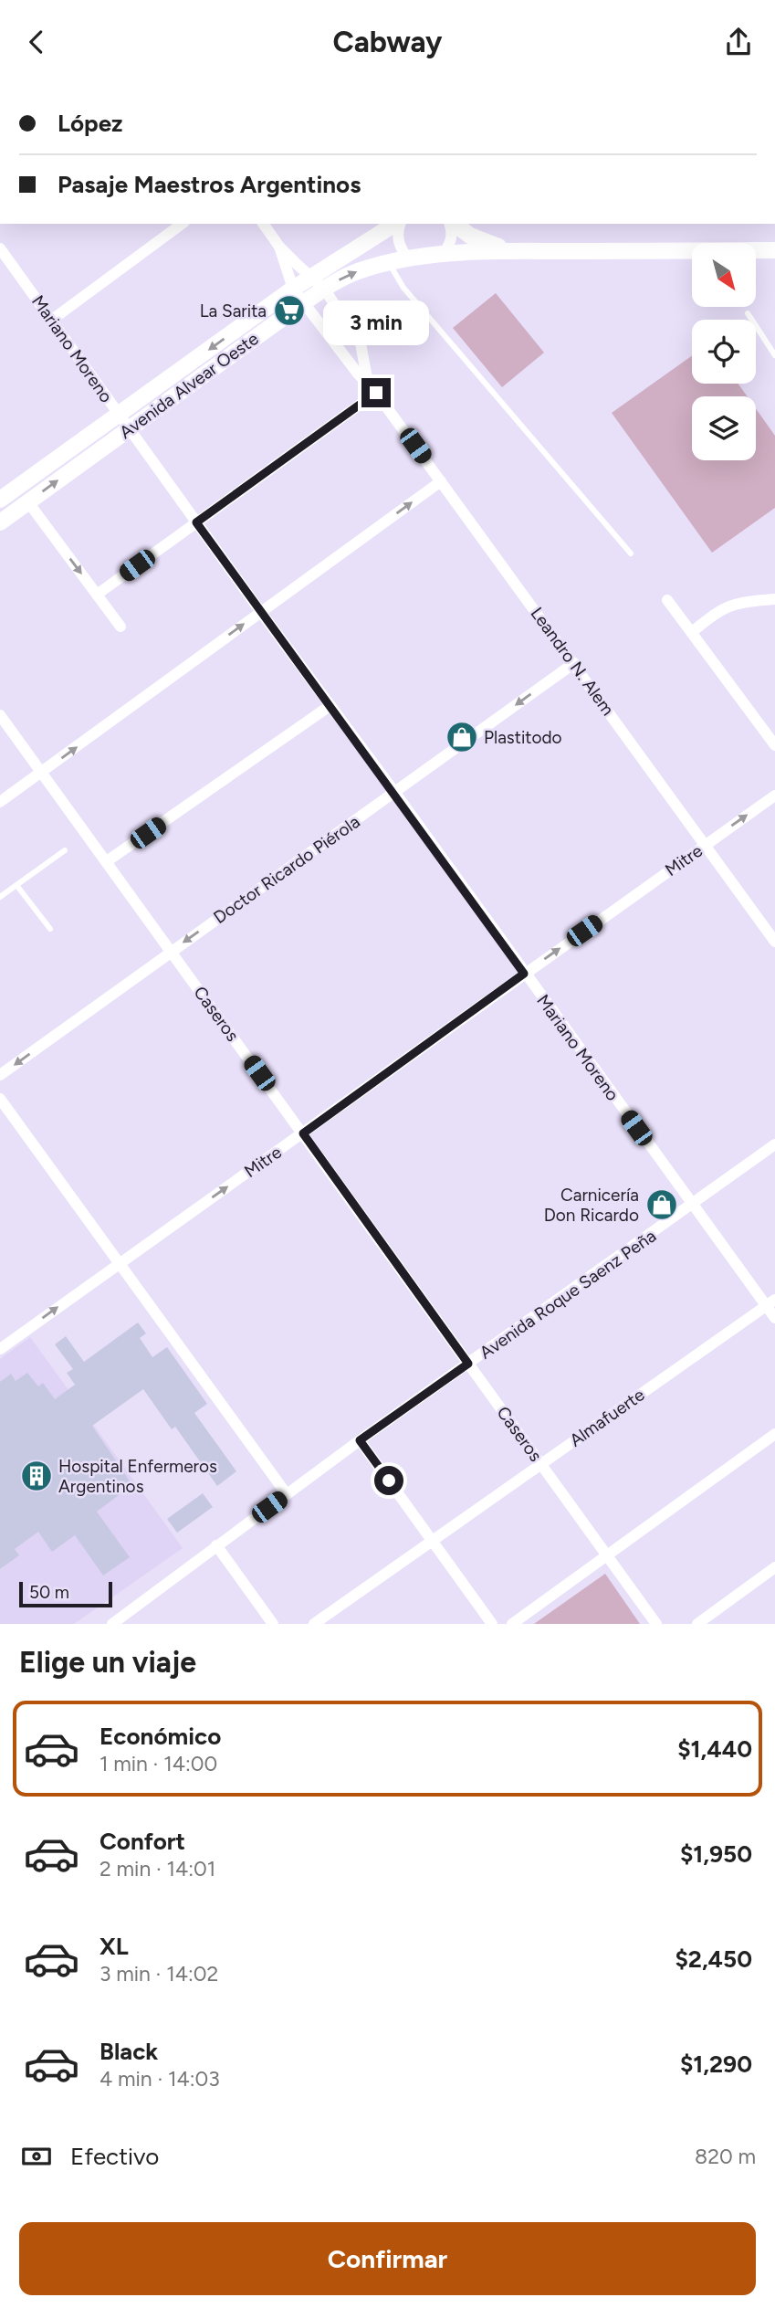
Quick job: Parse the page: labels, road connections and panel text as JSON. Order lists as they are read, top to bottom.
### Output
{
  "streets": {
    "main road": ["Avenida Alvear Oeste"],
    "street": [
      "Mariano Moreno",
      "Leandro N. Alem",
      "Mitre",
      "Doctor Ricardo Piérola",
      "Caseros",
      "Avenida Roque Saenz Peña",
      "Almafuerte"
    ]
  },
  "crossings": [
    ["Mariano Moreno", "Avenida Alvear Oeste"],
    ["Mariano Moreno", "Mitre"],
    ["Mariano Moreno", "Doctor Ricardo Piérola"],
    ["Mariano Moreno", "Avenida Roque Saenz Peña"],
    ["Mariano Moreno", "Almafuerte"],
    ["Avenida Alvear Oeste", "Leandro N. Alem"],
    ["Leandro N. Alem", "Mitre"],
    ["Leandro N. Alem", "Doctor Ricardo Piérola"],
    ["Mitre", "Caseros"],
    ["Doctor Ricardo Piérola", "Caseros"],
    ["Caseros", "Avenida Roque Saenz Peña"],
    ["Caseros", "Almafuerte"]
  ],
  "one_way": ["Mitre", "Doctor Ricardo Piérola"],
  "places": {
    "supermarket": ["La Sarita"],
    "shop": ["Plastitodo", "Carnicería Don Ricardo"],
    "building": ["Hospital Enfermeros Argentinos"]
  },
  "scale_bar": "50 m",
  "north": "bottom right",
  "page": {
    "header": "Cabway",
    "banner": ["López", "Pasaje Maestros Argentinos"],
    "bubble": "3 min",
    "scale": "50 m",
    "heading": "Elige un viaje",
    "list": [
      {
        "name": "Económico",
        "note": "1 min · 14:00",
        "value": "$1,440"
      },
      {
        "name": "Confort",
        "note": "2 min · 14:01",
        "value": "$1,950"
      },
      {
        "name": "XL",
        "note": "3 min · 14:02",
        "value": "$2,450"
      },
      {
        "name": "Black",
        "note": "4 min · 14:03",
        "value": "$1,290"
      }
    ],
    "pay": ["Efectivo", "820 m"],
    "buttons": "Confirmar"
  }
}
